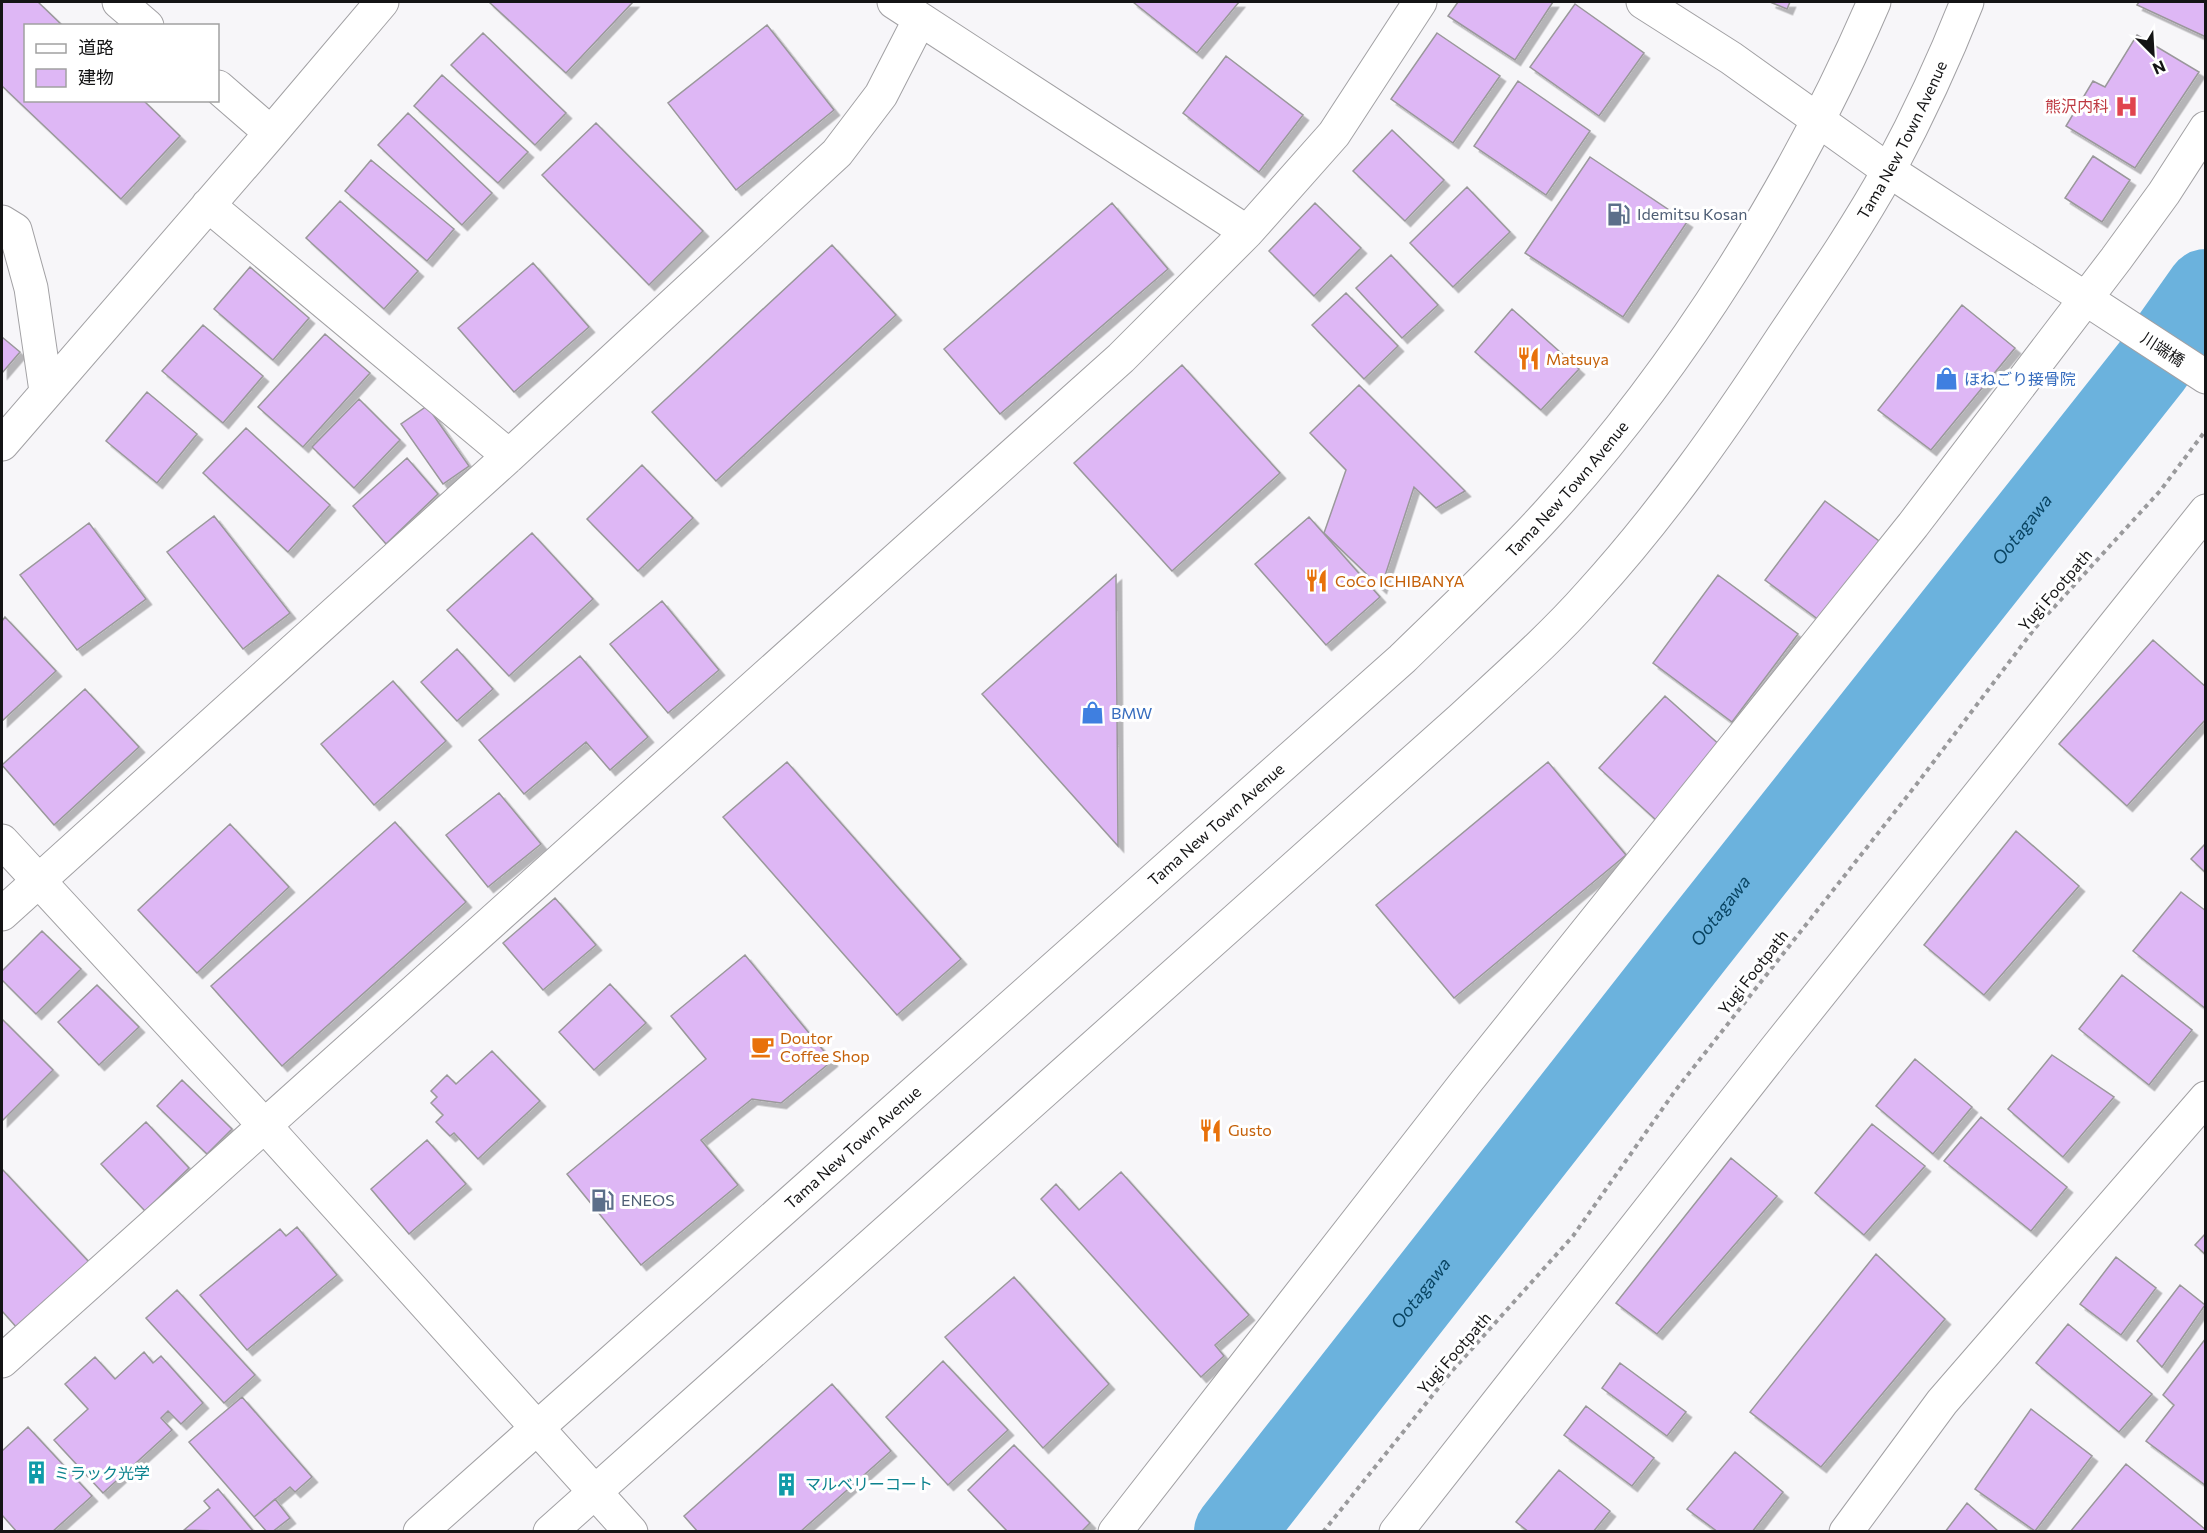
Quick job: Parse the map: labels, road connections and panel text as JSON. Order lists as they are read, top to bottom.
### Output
{
  "streets": {
    "street": ["Tama New Town Avenue", "川端橋"],
    "path": ["Yugi Footpath"]
  },
  "crossings": [
    ["Tama New Town Avenue", "川端橋"]
  ],
  "water": ["Ootagawa"],
  "places": {
    "hospital": ["熊沢内科"],
    "fuel station": ["Idemitsu Kosan", "ENEOS"],
    "restaurant": ["Matsuya", "CoCo ICHIBANYA", "Gusto"],
    "shop": ["ほねごり接骨院", "BMW"],
    "cafe": ["Doutor Coffee Shop"],
    "building": ["ミラック光学", "マルベリーコート"]
  },
  "legend": ["道路", "建物"],
  "north": "bottom right"
}
